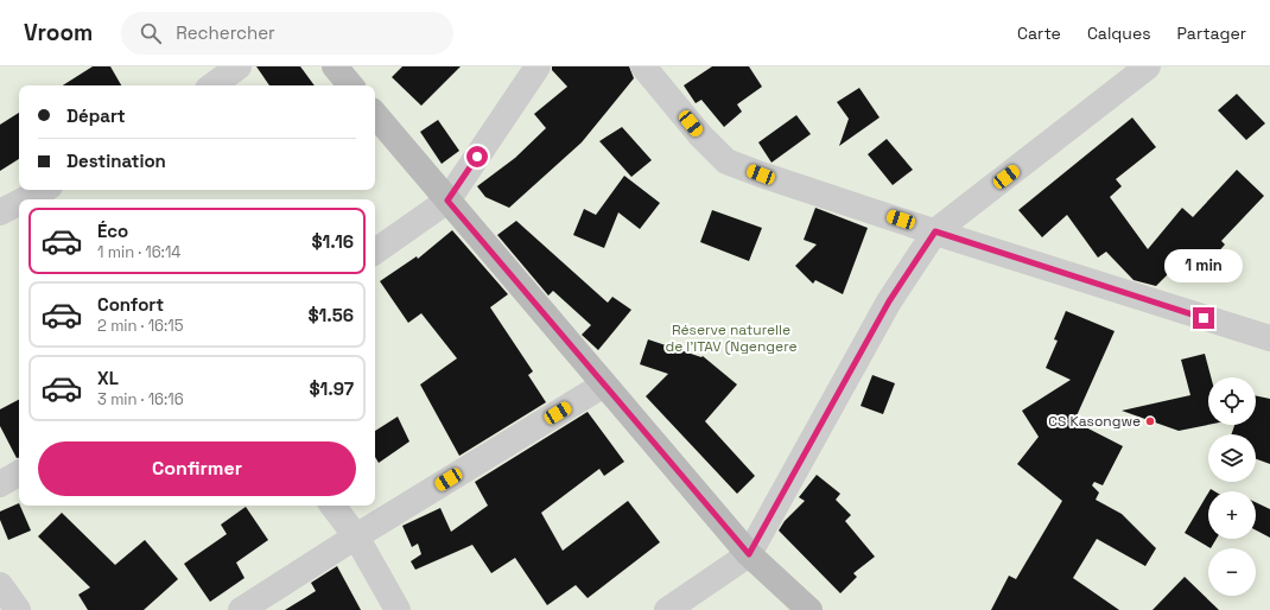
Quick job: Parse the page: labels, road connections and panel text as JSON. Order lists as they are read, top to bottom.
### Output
{
  "parks": ["Réserve naturelle de l'ITAV (Ngengere"],
  "places": ["CS Kasongwe"],
  "page": {
    "header": "Vroom",
    "search": "Rechercher",
    "nav": ["Carte", "Calques", "Partager"],
    "banner": ["Départ", "Destination"],
    "list": [
      {
        "name": "Éco",
        "note": "1 min · 16:14",
        "value": "$1.16"
      },
      {
        "name": "Confort",
        "note": "2 min · 16:15",
        "value": "$1.56"
      },
      {
        "name": "XL",
        "note": "3 min · 16:16",
        "value": "$1.97"
      }
    ],
    "bubble": "1 min",
    "map_buttons": ["+", "−"],
    "buttons": "Confirmer"
  }
}
